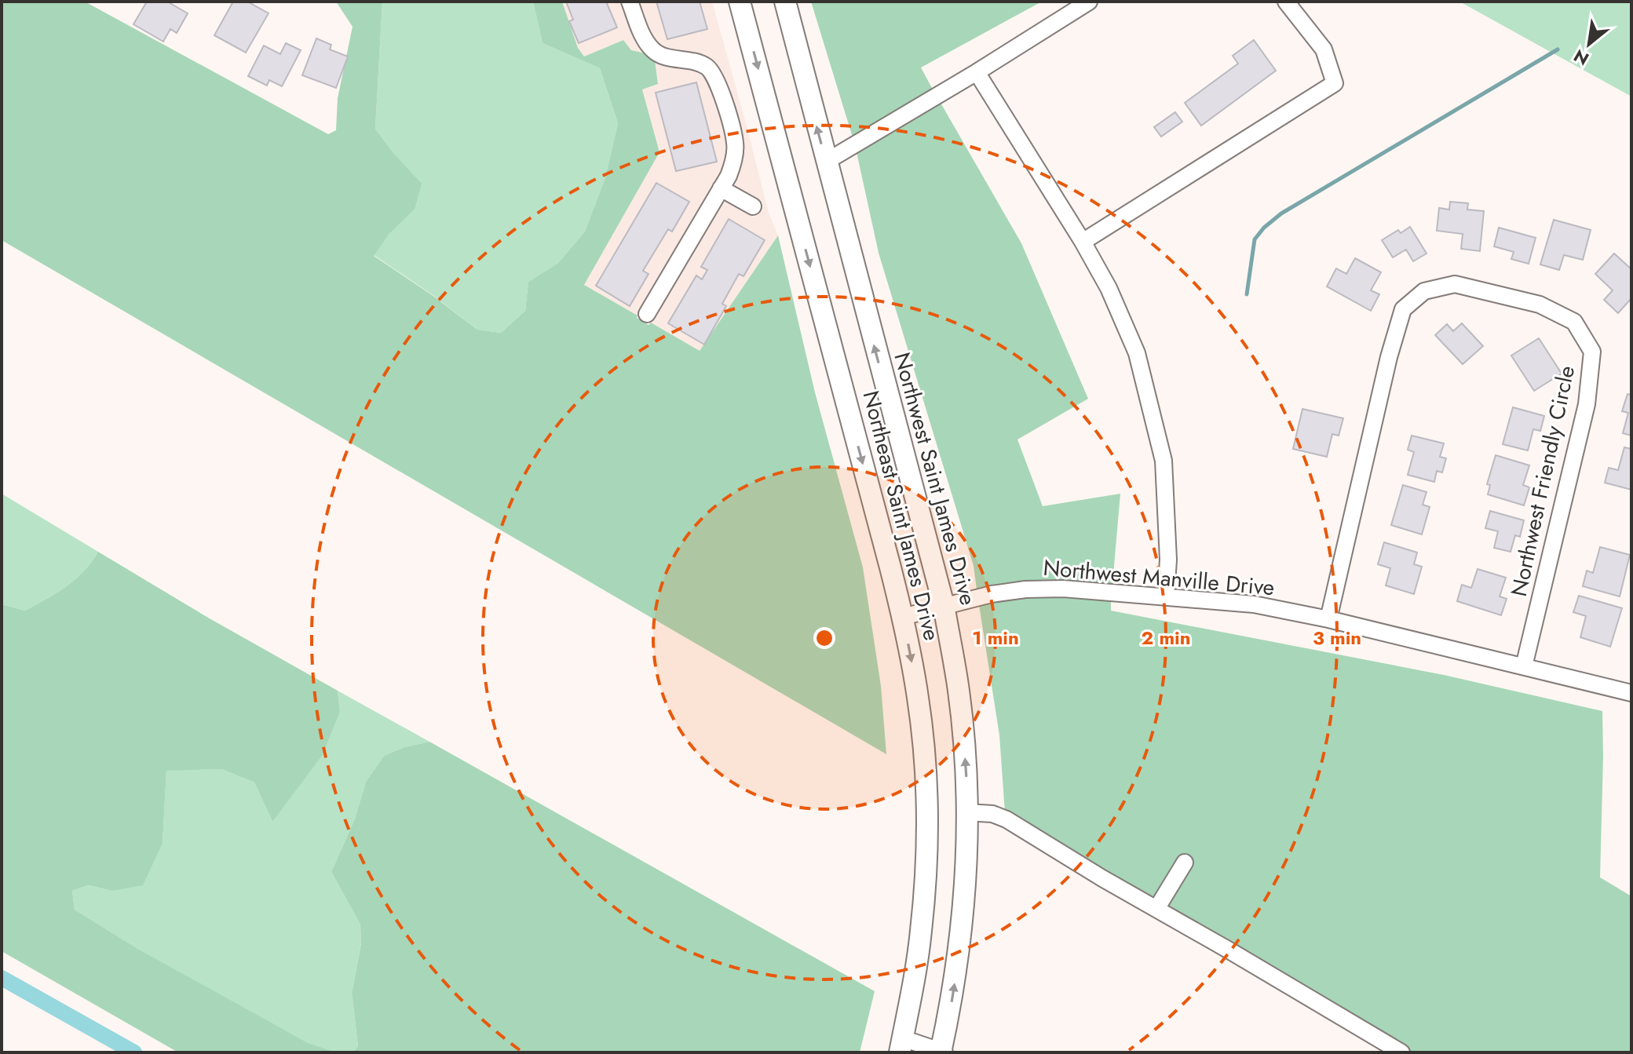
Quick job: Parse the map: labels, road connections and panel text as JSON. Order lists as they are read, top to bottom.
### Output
{
  "streets": {
    "main road": ["Northwest Saint James Drive", "Northeast Saint James Drive"],
    "street": ["Northwest Friendly Circle", "Northwest Manville Drive"]
  },
  "crossings": [
    ["Northwest Saint James Drive", "Northwest Manville Drive"],
    ["Northwest Friendly Circle", "Northwest Manville Drive"],
    ["Northeast Saint James Drive", "Northwest Manville Drive"]
  ],
  "one_way": ["Northwest Saint James Drive", "Northeast Saint James Drive"],
  "north": "bottom left",
  "rings": ["1 min", "2 min", "3 min"]
}
